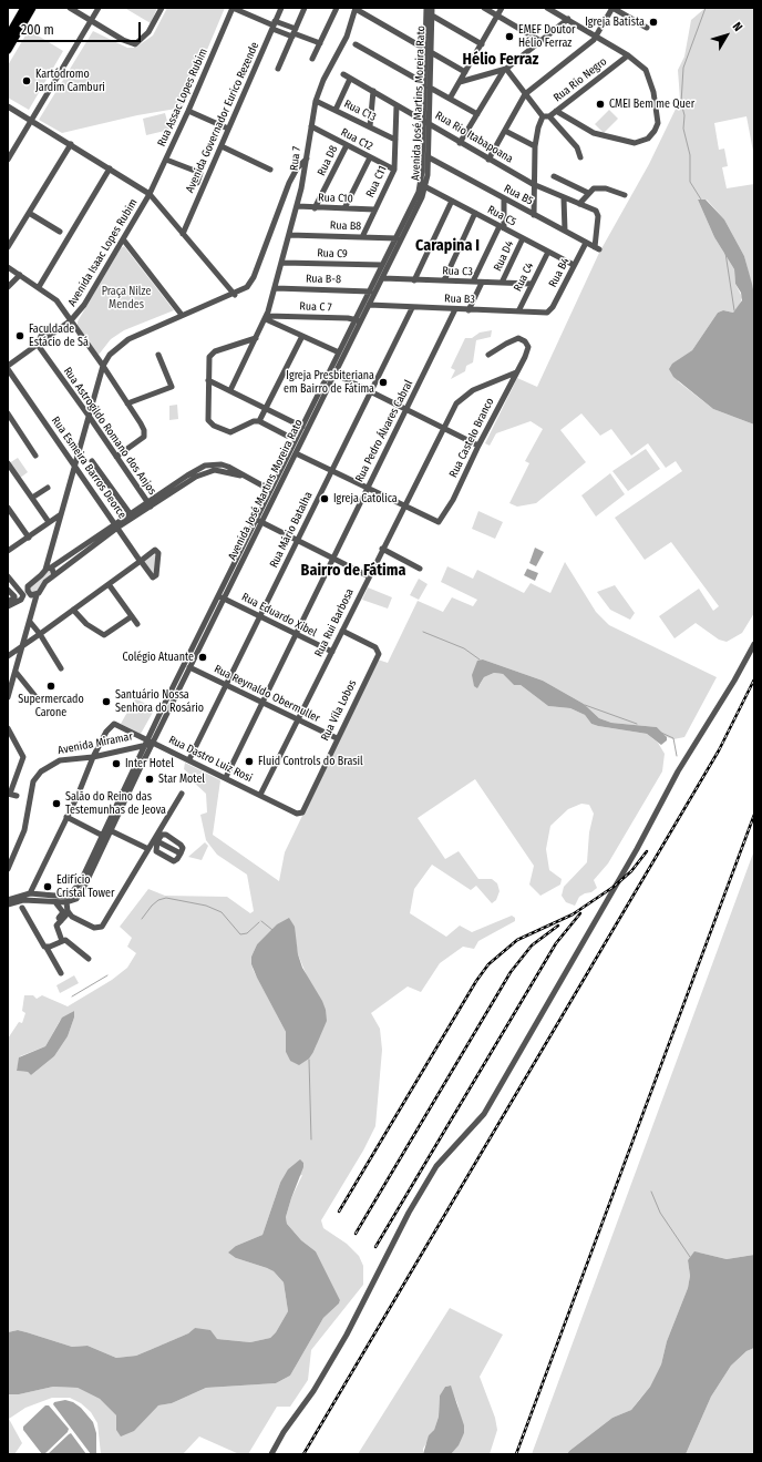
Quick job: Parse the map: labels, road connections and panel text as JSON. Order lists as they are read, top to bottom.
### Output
{
  "streets": {
    "street": [
      "Rua Rio Negro",
      "Rua Assac Lopes Rubim",
      "Avenida José Martins Moreira Rato",
      "Rua C13",
      "Avenida Governador Eurico Rezende",
      "Rua Rio Itabapoana",
      "Rua C12",
      "Rua 7",
      "Rua D8",
      "Rua C11",
      "Rua B5",
      "Rua C10",
      "Rua C5",
      "Rua B8",
      "Avenida Isaac Lopes Rubim",
      "Rua C9",
      "Rua D4",
      "Rua C3",
      "Rua B4",
      "Rua C4",
      "Rua B-8",
      "Rua B3",
      "Rua C 7",
      "Rua Astrogildo Romano dos Anjos",
      "Rua Pedro Álvares Cabral",
      "Rua Castelo Branco",
      "Rua Esmeira Barros Deorce",
      "Rua Mário Batalha",
      "Rua Eduardo Xibel",
      "Rua Rui Barbosa",
      "Rua Reynaldo Obermuller",
      "Rua Vila Lobos",
      "Avenida Miramar",
      "Rua Dastro Luiz Rosi"
    ]
  },
  "crossings": [
    ["Rua Assac Lopes Rubim", "Avenida Isaac Lopes Rubim"],
    ["Avenida José Martins Moreira Rato", "Rua Rio Itabapoana"],
    ["Avenida José Martins Moreira Rato", "Rua B5"],
    ["Avenida José Martins Moreira Rato", "Rua C5"],
    ["Avenida José Martins Moreira Rato", "Rua B8"],
    ["Avenida José Martins Moreira Rato", "Rua C9"],
    ["Avenida José Martins Moreira Rato", "Rua C3"],
    ["Avenida José Martins Moreira Rato", "Rua B-8"],
    ["Avenida José Martins Moreira Rato", "Rua B3"],
    ["Avenida José Martins Moreira Rato", "Rua C 7"],
    ["Avenida José Martins Moreira Rato", "Rua Eduardo Xibel"],
    ["Avenida José Martins Moreira Rato", "Rua Reynaldo Obermuller"],
    ["Avenida José Martins Moreira Rato", "Avenida Miramar"],
    ["Avenida José Martins Moreira Rato", "Rua Dastro Luiz Rosi"],
    ["Rua C13", "Rua 7"],
    ["Rua C13", "Rua C11"],
    ["Rua Rio Itabapoana", "Rua C11"],
    ["Rua Rio Itabapoana", "Rua B5"],
    ["Rua C12", "Rua 7"],
    ["Rua C12", "Rua D8"],
    ["Rua C12", "Rua C11"],
    ["Rua 7", "Rua C10"],
    ["Rua 7", "Rua B8"],
    ["Rua 7", "Rua C9"],
    ["Rua 7", "Rua B-8"],
    ["Rua 7", "Rua C 7"],
    ["Rua D8", "Rua C10"],
    ["Rua C11", "Rua C10"],
    ["Rua C11", "Rua B8"],
    ["Rua B5", "Rua B4"],
    ["Rua C5", "Rua D4"],
    ["Rua C5", "Rua B4"],
    ["Rua C5", "Rua C4"],
    ["Avenida Isaac Lopes Rubim", "Rua Astrogildo Romano dos Anjos"],
    ["Avenida Isaac Lopes Rubim", "Rua Esmeira Barros Deorce"],
    ["Rua D4", "Rua C3"],
    ["Rua C3", "Rua C4"],
    ["Rua B4", "Rua B3"],
    ["Rua C4", "Rua B3"],
    ["Rua B3", "Rua Pedro Álvares Cabral"],
    ["Rua B3", "Rua Mário Batalha"],
    ["Rua Pedro Álvares Cabral", "Rua Eduardo Xibel"],
    ["Rua Pedro Álvares Cabral", "Rua Reynaldo Obermuller"],
    ["Rua Pedro Álvares Cabral", "Rua Dastro Luiz Rosi"],
    ["Rua Castelo Branco", "Rua Rui Barbosa"],
    ["Rua Mário Batalha", "Rua Eduardo Xibel"],
    ["Rua Mário Batalha", "Rua Reynaldo Obermuller"],
    ["Rua Mário Batalha", "Rua Dastro Luiz Rosi"],
    ["Rua Eduardo Xibel", "Rua Rui Barbosa"],
    ["Rua Rui Barbosa", "Rua Reynaldo Obermuller"],
    ["Rua Rui Barbosa", "Rua Vila Lobos"],
    ["Rua Rui Barbosa", "Rua Dastro Luiz Rosi"],
    ["Rua Reynaldo Obermuller", "Rua Vila Lobos"],
    ["Rua Vila Lobos", "Rua Dastro Luiz Rosi"],
    ["Avenida Miramar", "Rua Dastro Luiz Rosi"]
  ],
  "districts": ["Hélio Ferraz", "Carapina I", "Bairro de Fátima"],
  "parks": ["Praça Nilze Mendes"],
  "places": [
    "Igreja Batista",
    "EMEF Doutor Hélio Ferraz",
    "Kartódromo Jardim Camburi",
    "CMEI Bem me Quer",
    "Faculdade Estácio de Sá",
    "Igreja Presbiteriana em Bairro de Fátima",
    "Igreja Catolica",
    "Colégio Atuante",
    "Supermercado Carone",
    "Santuário Nossa Senhora do Rosário",
    "Fluid Controls do Brasil",
    "Inter Hotel",
    "Star Motel",
    "Salão do Reino das Testemunhas de Jeova",
    "Edifício Cristal Tower"
  ],
  "scale_bar": "200 m",
  "north": "top right"
}
